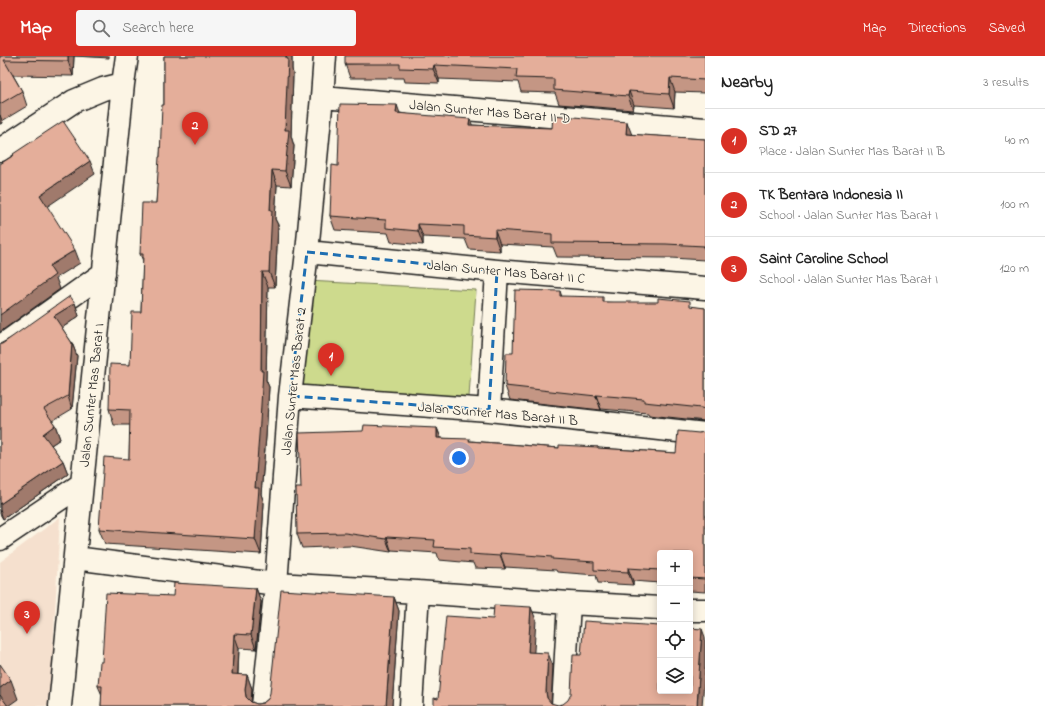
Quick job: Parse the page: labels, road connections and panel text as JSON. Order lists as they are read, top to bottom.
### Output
{
  "streets": {
    "street": [
      "Jalan Sunter Mas Barat II D",
      "Jalan Sunter Mas Barat II C",
      "Jalan Sunter Mas Barat 2",
      "Jalan Sunter Mas Barat I",
      "Jalan Sunter Mas Barat II B"
    ]
  },
  "crossings": [
    ["Jalan Sunter Mas Barat II D", "Jalan Sunter Mas Barat 2"],
    ["Jalan Sunter Mas Barat II C", "Jalan Sunter Mas Barat 2"],
    ["Jalan Sunter Mas Barat 2", "Jalan Sunter Mas Barat II B"]
  ],
  "page": {
    "header": "Map",
    "search": "Search here",
    "nav": ["Map", "Directions", "Saved"],
    "heading": ["Nearby", "3 results"],
    "list": [
      {
        "mark": "1",
        "name": "SD 27",
        "note": "Place · Jalan Sunter Mas Barat II B",
        "value": "40 m"
      },
      {
        "mark": "2",
        "name": "TK Bentara Indonesia II",
        "note": "School · Jalan Sunter Mas Barat I",
        "value": "100 m"
      },
      {
        "mark": "3",
        "name": "Saint Caroline School",
        "note": "School · Jalan Sunter Mas Barat I",
        "value": "120 m"
      }
    ],
    "pins": ["2", "1", "3"],
    "map_buttons": ["+", "−"]
  }
}
